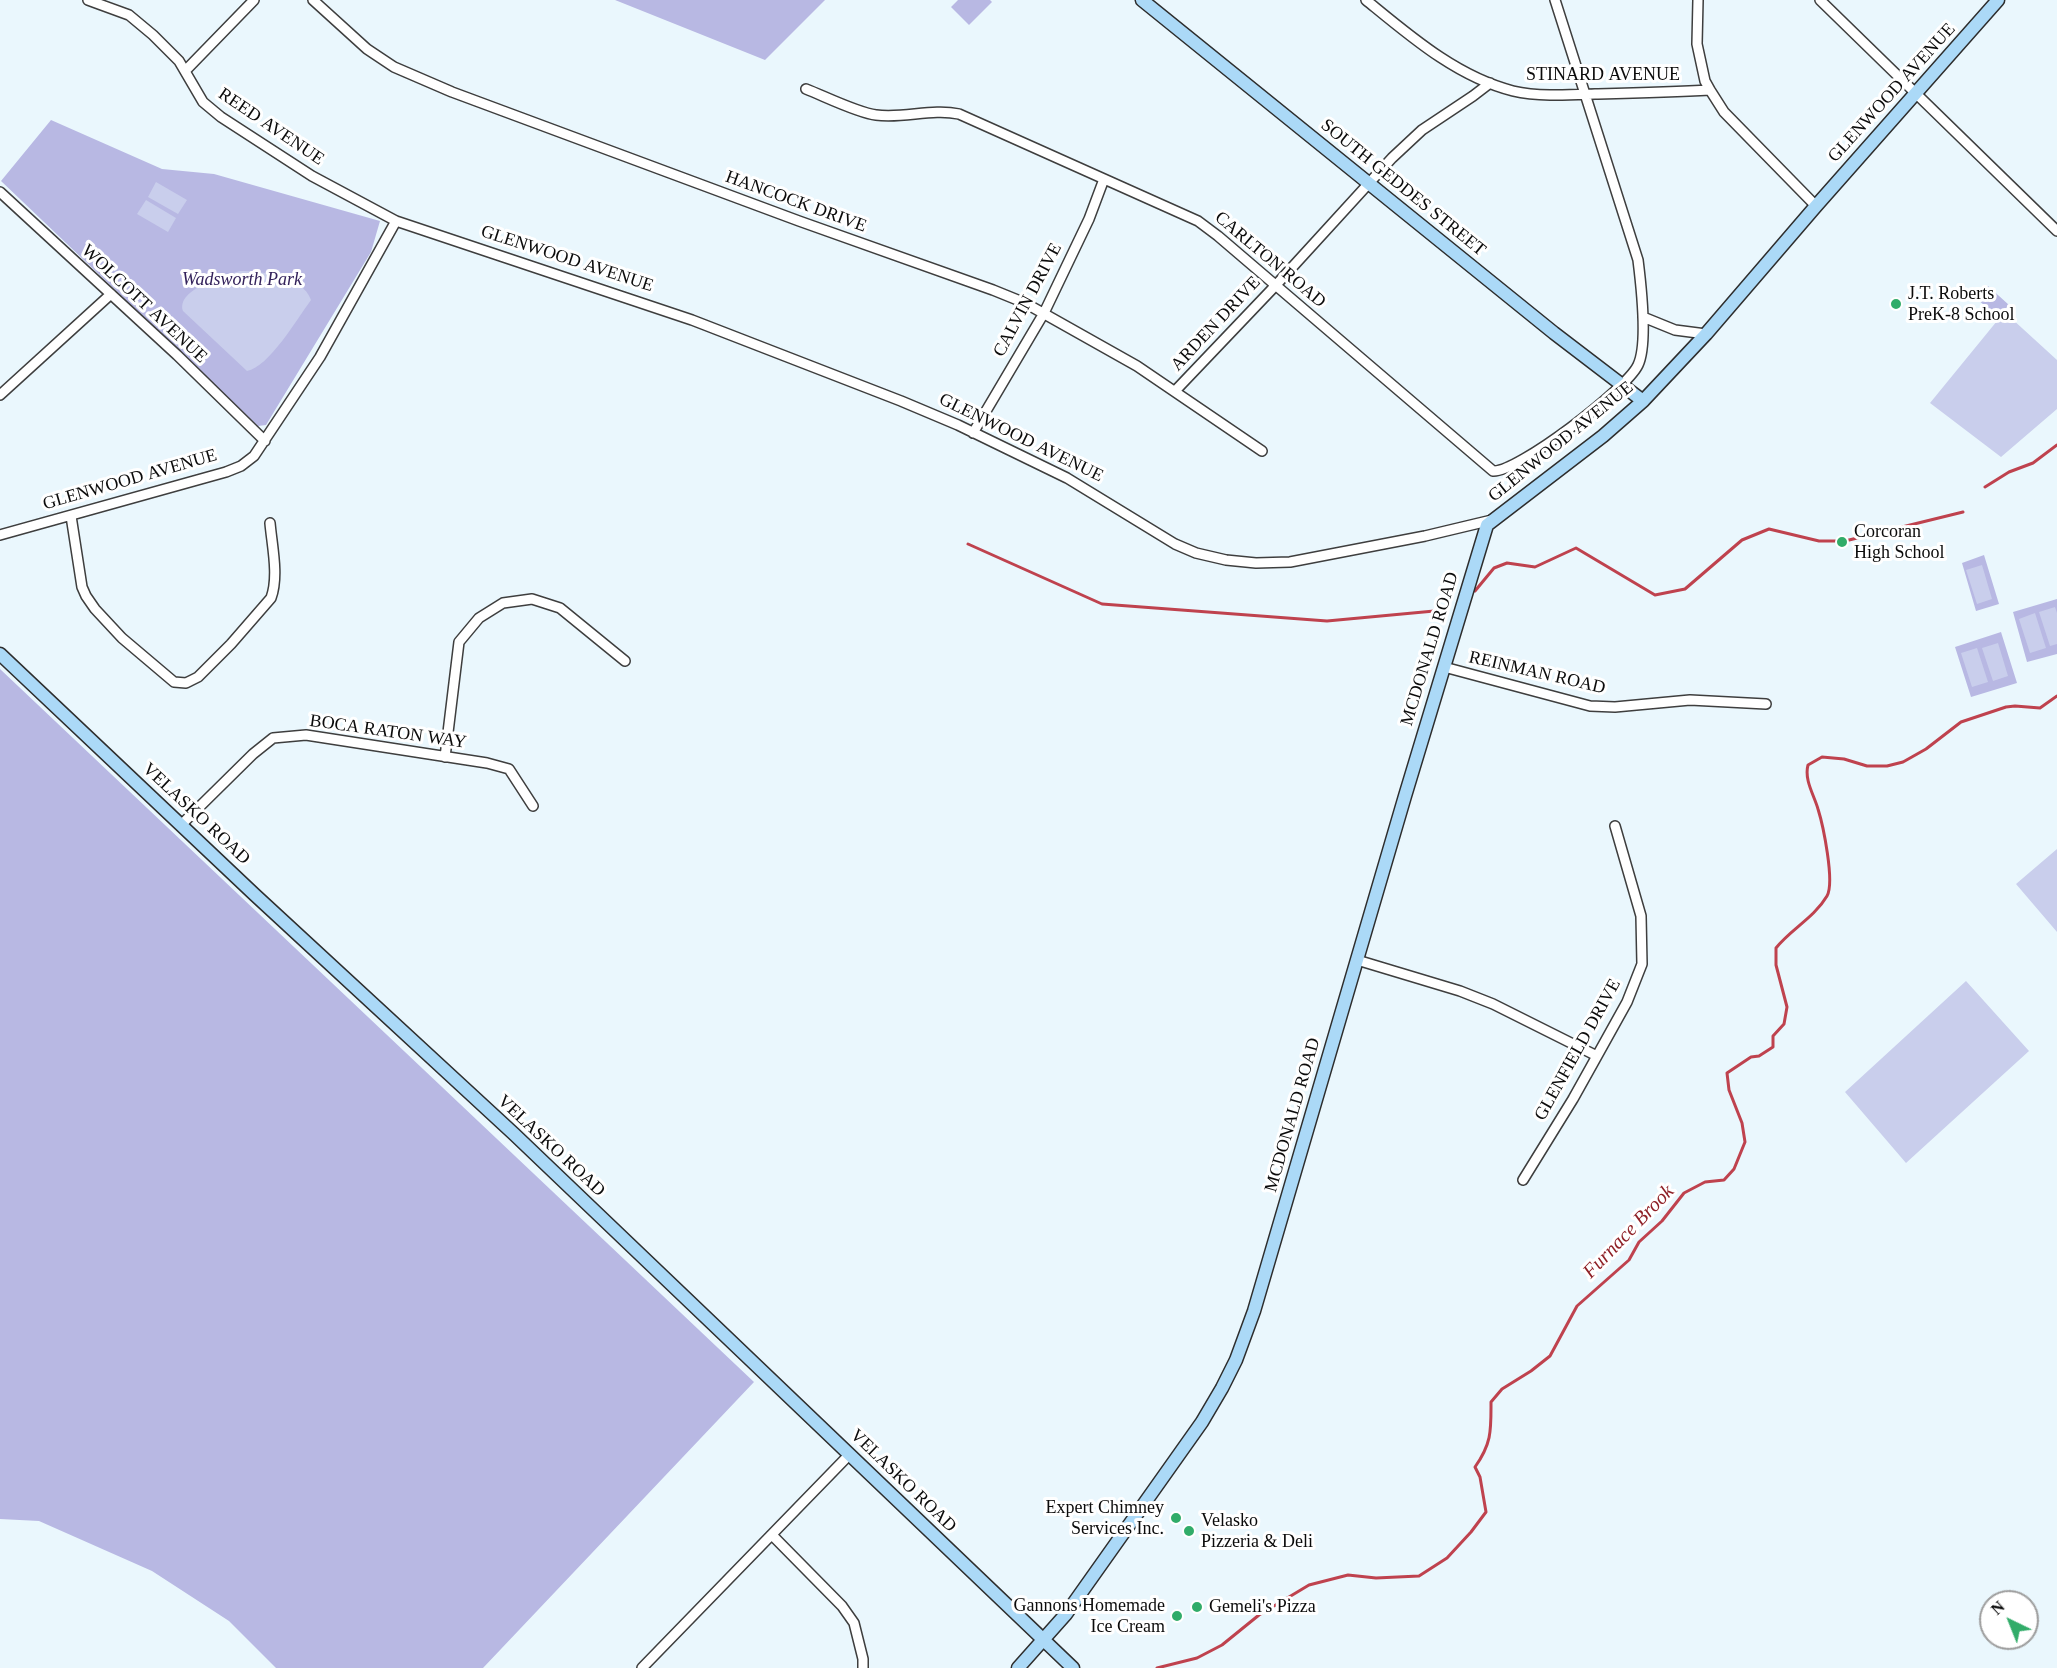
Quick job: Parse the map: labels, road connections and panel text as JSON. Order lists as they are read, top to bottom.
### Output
{
  "streets": {
    "street": [
      "STINARD AVENUE",
      "GLENWOOD AVENUE",
      "REED AVENUE",
      "SOUTH GEDDES STREET",
      "HANCOCK DRIVE",
      "CARLTON ROAD",
      "CALVIN DRIVE",
      "WOLCOTT AVENUE",
      "ARDEN DRIVE",
      "MCDONALD ROAD",
      "REINMAN ROAD",
      "BOCA RATON WAY",
      "VELASKO ROAD",
      "GLENFIELD DRIVE"
    ]
  },
  "crossings": [
    ["STINARD AVENUE", "ARDEN DRIVE"],
    ["GLENWOOD AVENUE", "REED AVENUE"],
    ["GLENWOOD AVENUE", "SOUTH GEDDES STREET"],
    ["GLENWOOD AVENUE", "CALVIN DRIVE"],
    ["GLENWOOD AVENUE", "WOLCOTT AVENUE"],
    ["GLENWOOD AVENUE", "MCDONALD ROAD"],
    ["SOUTH GEDDES STREET", "CARLTON ROAD"],
    ["SOUTH GEDDES STREET", "ARDEN DRIVE"],
    ["HANCOCK DRIVE", "CALVIN DRIVE"],
    ["HANCOCK DRIVE", "ARDEN DRIVE"],
    ["CARLTON ROAD", "CALVIN DRIVE"],
    ["CARLTON ROAD", "ARDEN DRIVE"],
    ["MCDONALD ROAD", "REINMAN ROAD"],
    ["MCDONALD ROAD", "VELASKO ROAD"],
    ["BOCA RATON WAY", "VELASKO ROAD"]
  ],
  "water": ["Furnace Brook"],
  "parks": ["Wadsworth Park"],
  "places": [
    "J.T. Roberts PreK-8 School",
    "Corcoran High School",
    "Expert Chimney Services Inc.",
    "Velasko Pizzeria & Deli",
    "Gemeli's Pizza",
    "Gannons Homemade Ice Cream"
  ],
  "north": "top left"
}
